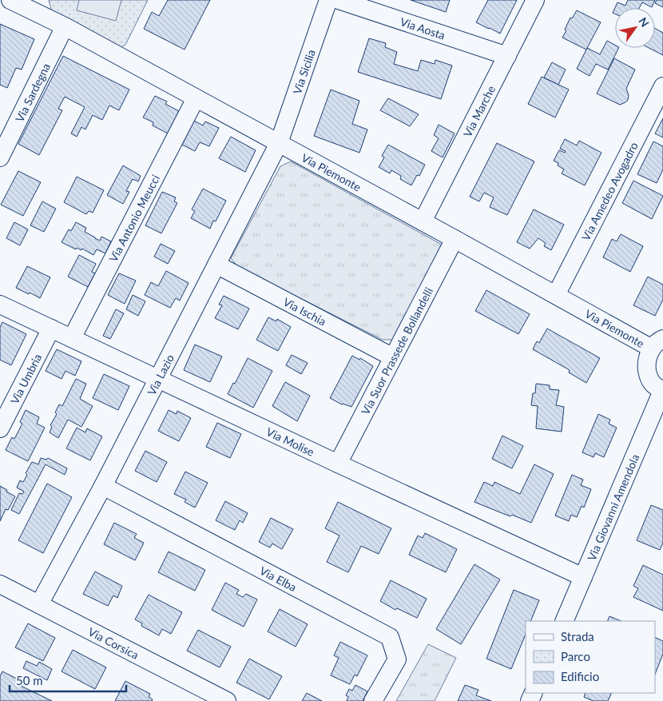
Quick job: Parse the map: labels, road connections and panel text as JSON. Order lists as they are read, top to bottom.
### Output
{
  "streets": {
    "street": [
      "Via Aosta",
      "Via Sicilia",
      "Via Sardegna",
      "Via Marche",
      "Via Piemonte",
      "Via Amedeo Avogadro",
      "Via Antonio Meucci",
      "Via Ischia",
      "Via Suor Prassede Bollandelli",
      "Via Lazio",
      "Via Umbria",
      "Via Molise",
      "Via Giovanni Amendola",
      "Via Elba",
      "Via Corsica"
    ]
  },
  "crossings": [
    ["Via Aosta", "Via Marche"],
    ["Via Sicilia", "Via Piemonte"],
    ["Via Sicilia", "Via Lazio"],
    ["Via Sardegna", "Via Piemonte"],
    ["Via Marche", "Via Piemonte"],
    ["Via Piemonte", "Via Amedeo Avogadro"],
    ["Via Piemonte", "Via Antonio Meucci"],
    ["Via Piemonte", "Via Suor Prassede Bollandelli"],
    ["Via Piemonte", "Via Lazio"],
    ["Via Antonio Meucci", "Via Molise"],
    ["Via Ischia", "Via Suor Prassede Bollandelli"],
    ["Via Ischia", "Via Lazio"],
    ["Via Suor Prassede Bollandelli", "Via Molise"],
    ["Via Lazio", "Via Molise"],
    ["Via Lazio", "Via Elba"],
    ["Via Lazio", "Via Corsica"],
    ["Via Umbria", "Via Molise"],
    ["Via Molise", "Via Giovanni Amendola"]
  ],
  "legend": ["Strada", "Parco", "Edificio"],
  "scale_bar": "50 m",
  "north": "top right"
}
